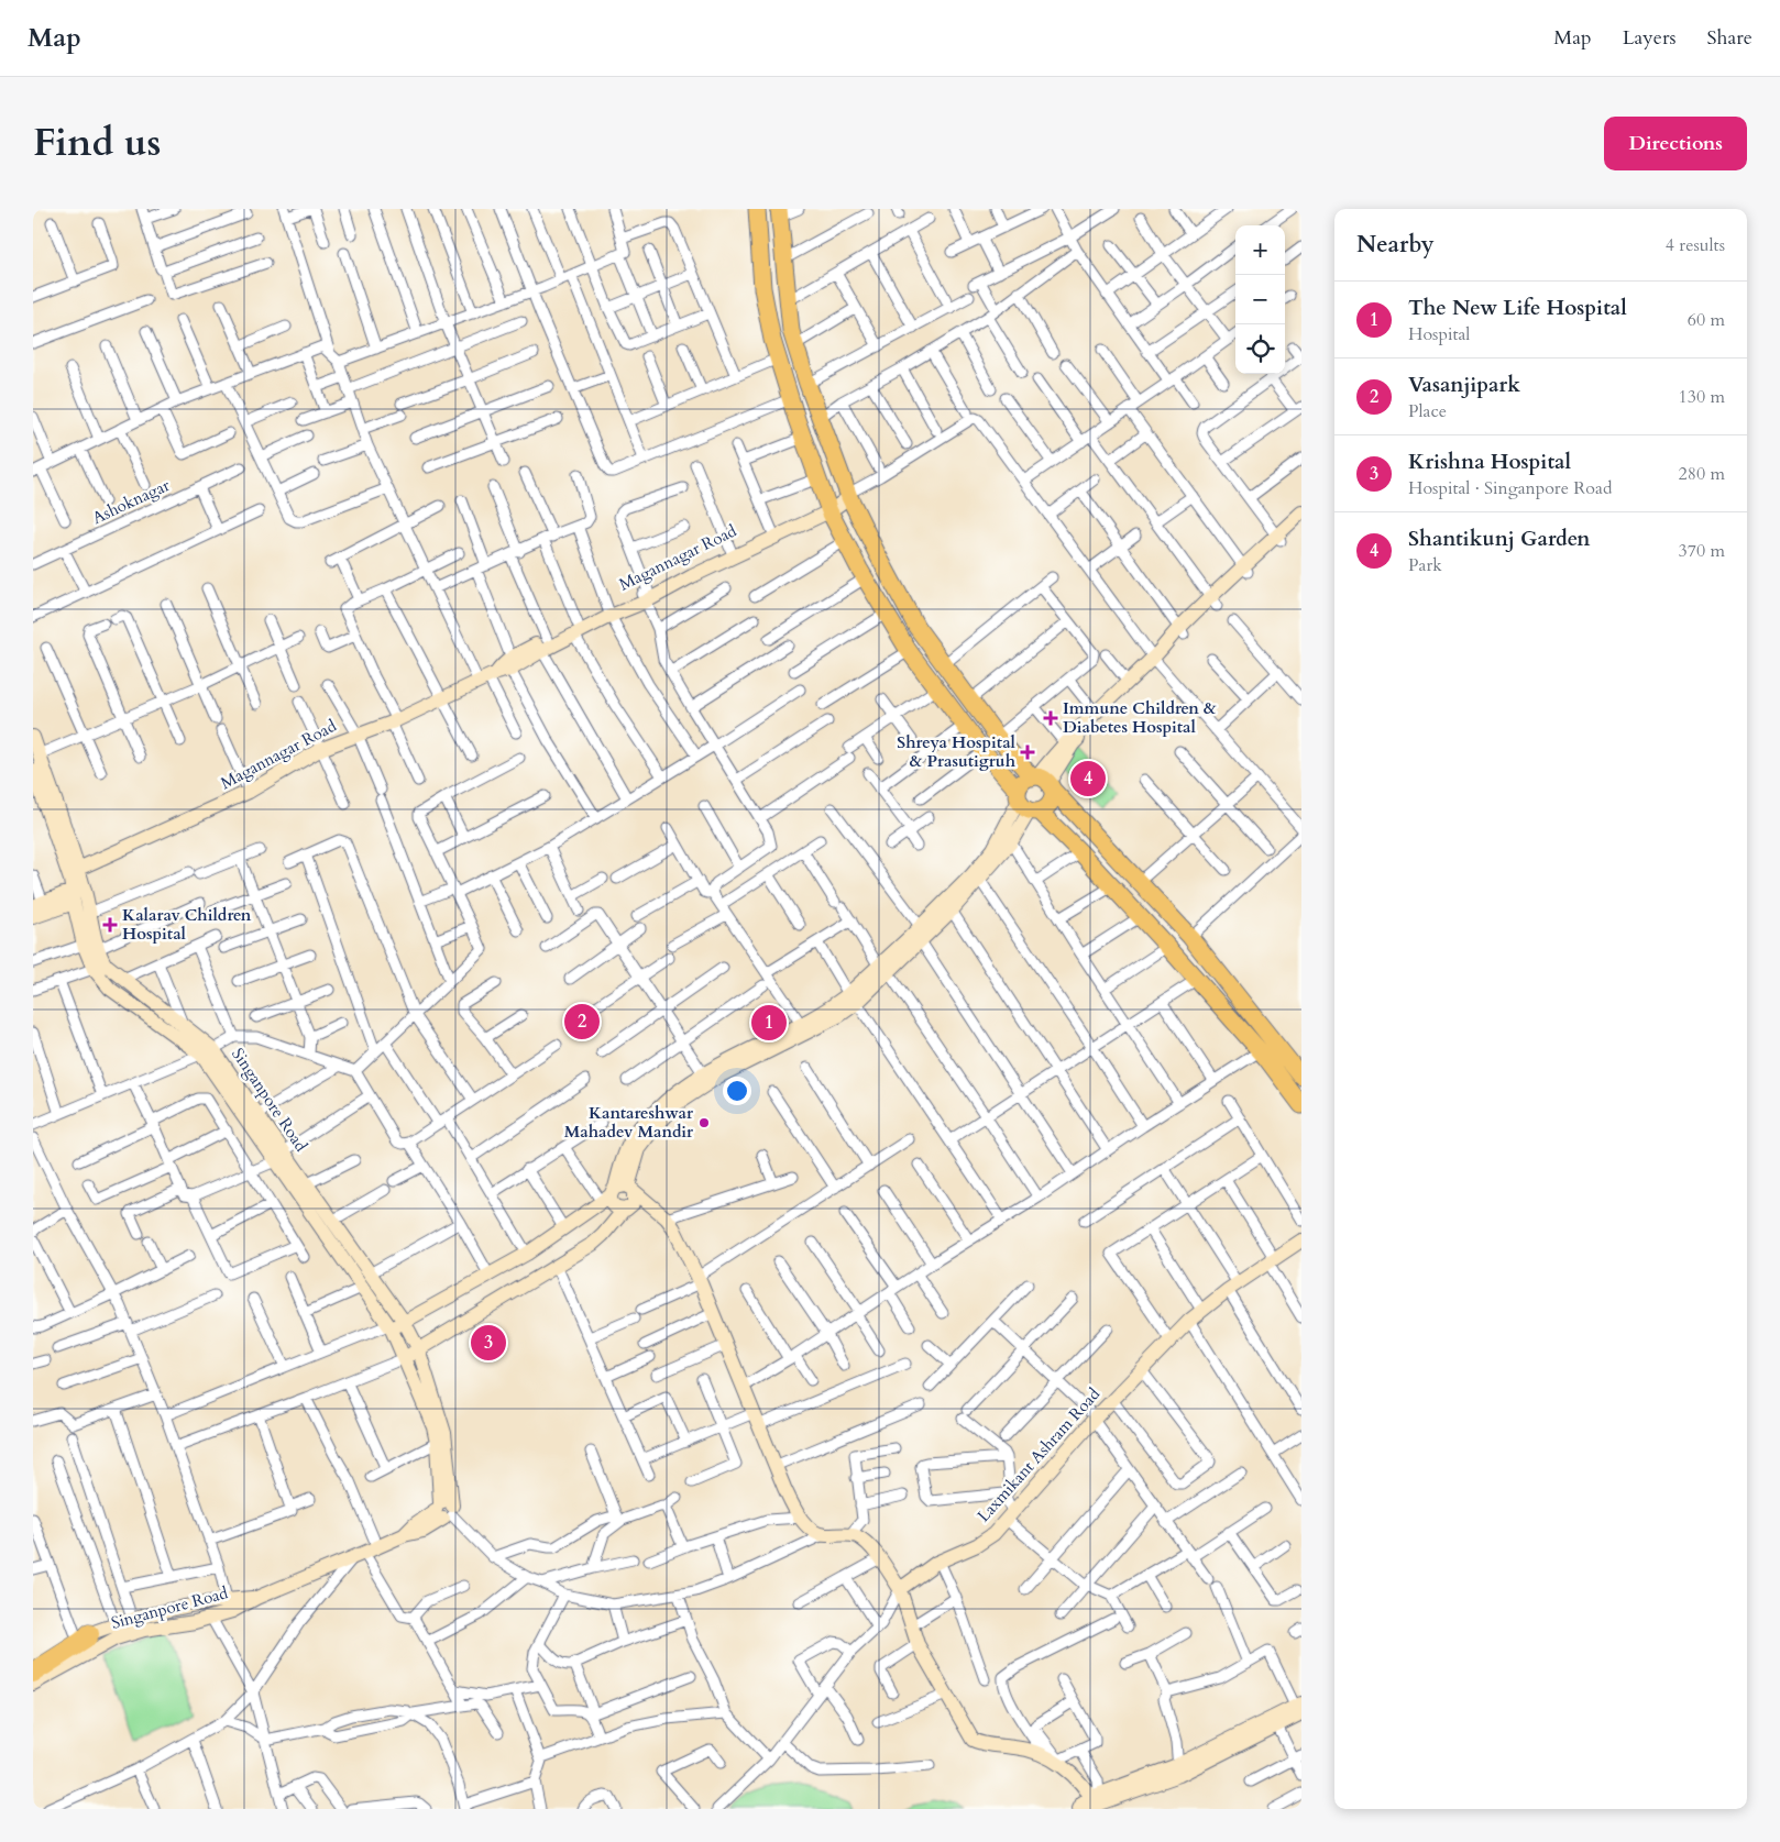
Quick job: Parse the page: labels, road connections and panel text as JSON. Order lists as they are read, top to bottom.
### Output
{
  "streets": {
    "street": [
      "Ashoknagar",
      "Magannagar Road",
      "Singanpore Road",
      "Laxmikant Ashram Road"
    ]
  },
  "crossings": [
    ["Magannagar Road", "Singanpore Road"]
  ],
  "places": {
    "health": ["Immune Children & Diabetes Hospital", "Shreya Hospital & Prasutigruh", "Kalarav Children Hospital"],
    "other": ["Kantareshwar Mahadev Mandir"]
  },
  "page": {
    "header": "Map",
    "nav": ["Map", "Layers", "Share"],
    "title": "Find us",
    "buttons": "Directions",
    "heading": ["Nearby", "4 results"],
    "map_buttons": ["+", "−"],
    "list": [
      {
        "mark": "1",
        "name": "The New Life Hospital",
        "note": "Hospital",
        "value": "60 m"
      },
      {
        "mark": "2",
        "name": "Vasanjipark",
        "note": "Place",
        "value": "130 m"
      },
      {
        "mark": "3",
        "name": "Krishna Hospital",
        "note": "Hospital · Singanpore Road",
        "value": "280 m"
      },
      {
        "mark": "4",
        "name": "Shantikunj Garden",
        "note": "Park",
        "value": "370 m"
      }
    ],
    "pins": [
      "4",
      "2",
      "1",
      "3"
    ]
  }
}
